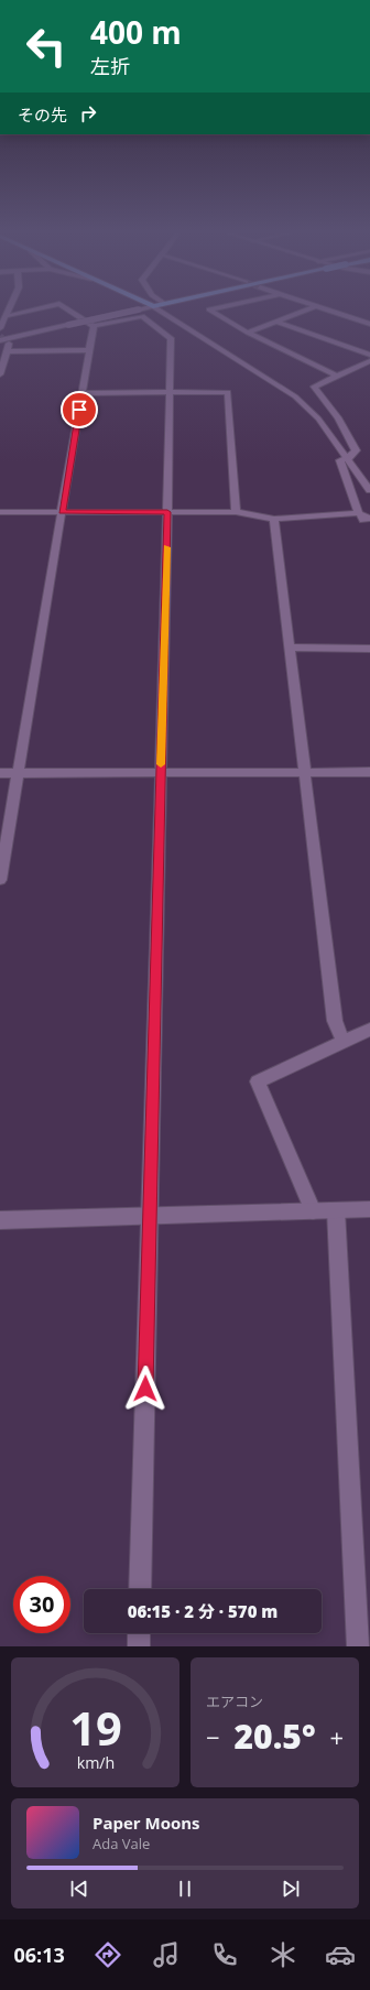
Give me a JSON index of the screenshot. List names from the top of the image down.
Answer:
{
  "page": {
    "turn": ["400 m", "左折"],
    "then": "その先",
    "limit": "30",
    "trip": "06:15 · 2 分 · 570 m",
    "tile": "エアコン",
    "heat": ["−", "20.5°", "+"],
    "song": ["Paper Moons", "Ada Vale"],
    "tabs": "06:13",
    "gauge": ["19", "km/h"]
  }
}
